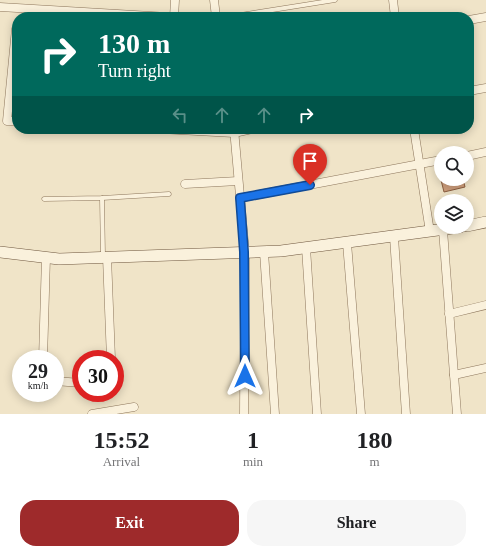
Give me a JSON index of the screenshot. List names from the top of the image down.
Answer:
{
  "page": {
    "turn": ["130 m", "Turn right"],
    "speed": "29 km/h",
    "limit": "30",
    "eta": [
      "15:52",
      "Arrival",
      "1",
      "min",
      "180",
      "m"
    ],
    "buttons": ["Exit", "Share"]
  }
}
